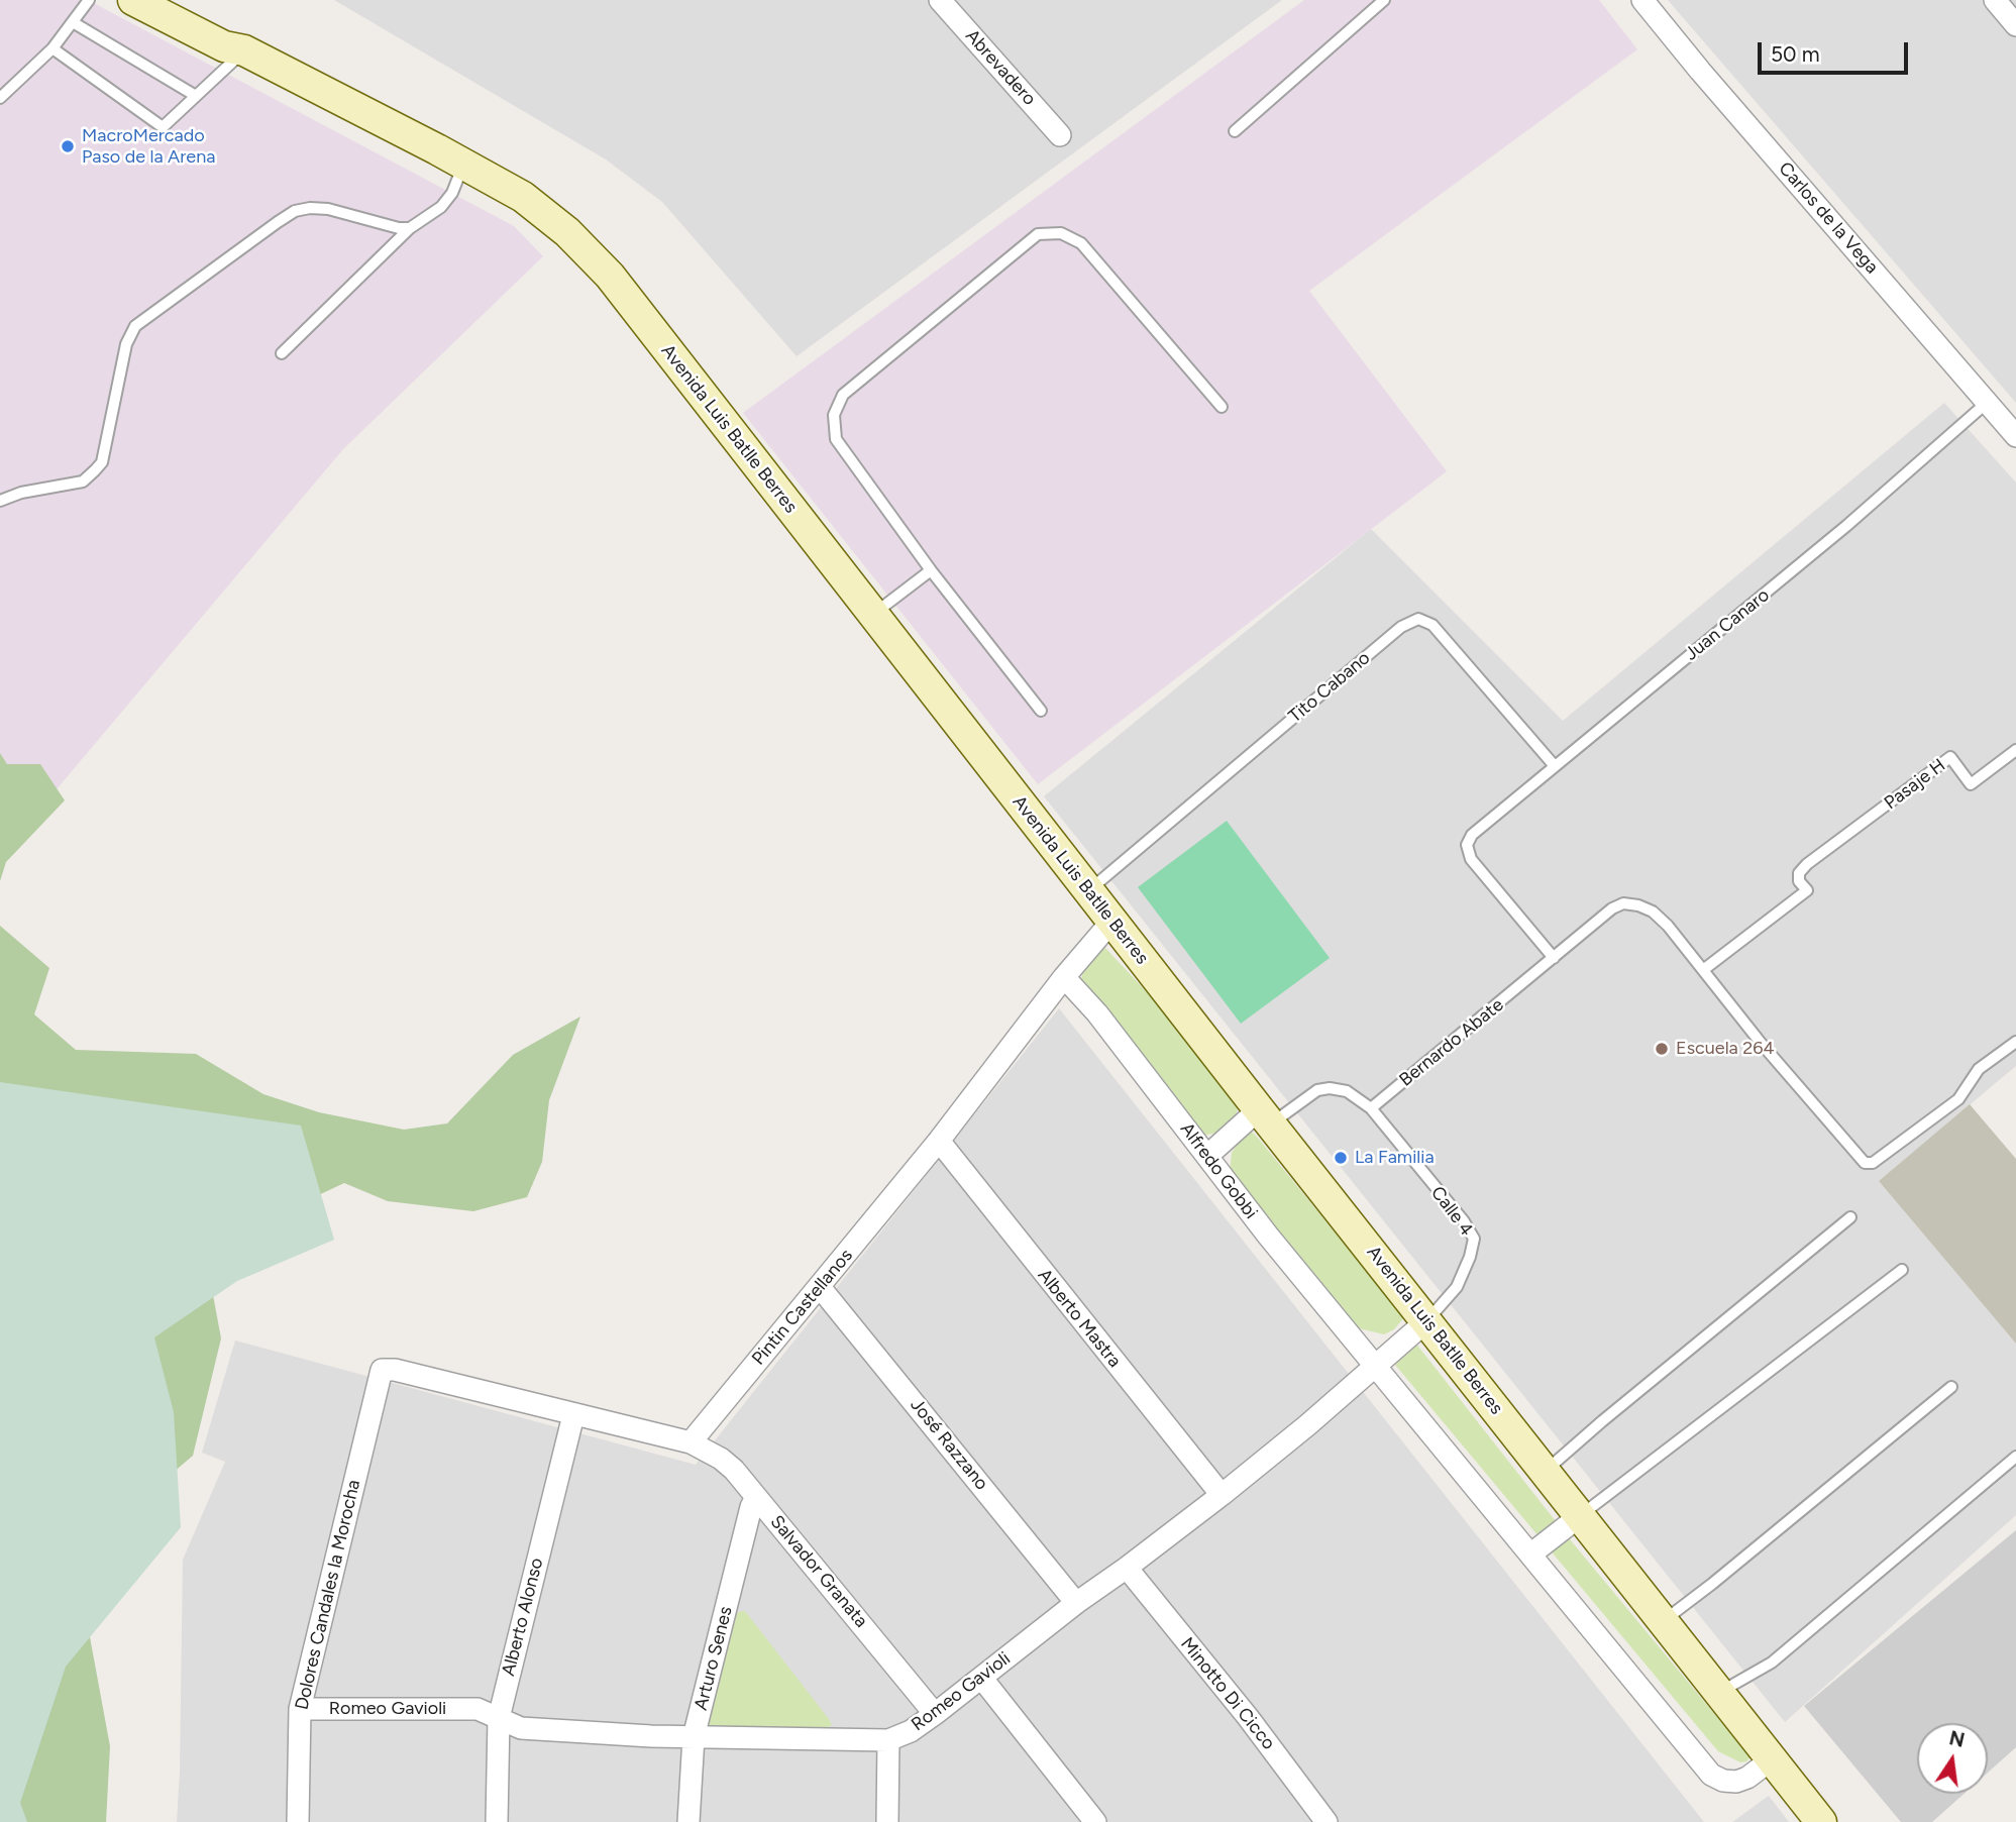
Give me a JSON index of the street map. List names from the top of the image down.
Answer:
{
  "streets": {
    "main road": ["Avenida Luis Batlle Berres"],
    "street": [
      "Abrevadero",
      "Carlos de la Vega",
      "Alfredo Gobbi",
      "Pintin Castellanos",
      "Alberto Mastra",
      "José Razzano",
      "Salvador Granata",
      "Dolores Candales la Morocha",
      "Alberto Alonso",
      "Arturo Senes",
      "Romeo Gavioli",
      "Minotto Di Cicco"
    ],
    "lane": [
      "Juan Canaro",
      "Tito Cabano",
      "Pasaje H",
      "Bernardo Abate",
      "Calle 4"
    ]
  },
  "crossings": [
    ["Carlos de la Vega", "Juan Canaro"],
    ["Avenida Luis Batlle Berres", "Tito Cabano"],
    ["Avenida Luis Batlle Berres", "Alfredo Gobbi"],
    ["Avenida Luis Batlle Berres", "Calle 4"],
    ["Avenida Luis Batlle Berres", "Pintin Castellanos"],
    ["Avenida Luis Batlle Berres", "Romeo Gavioli"],
    ["Juan Canaro", "Tito Cabano"],
    ["Juan Canaro", "Bernardo Abate"],
    ["Pasaje H", "Bernardo Abate"],
    ["Bernardo Abate", "Calle 4"],
    ["Alfredo Gobbi", "Pintin Castellanos"],
    ["Alfredo Gobbi", "Romeo Gavioli"],
    ["Calle 4", "Romeo Gavioli"],
    ["Pintin Castellanos", "Alberto Mastra"],
    ["Pintin Castellanos", "José Razzano"],
    ["Pintin Castellanos", "Salvador Granata"],
    ["Alberto Mastra", "Romeo Gavioli"],
    ["José Razzano", "Romeo Gavioli"],
    ["Salvador Granata", "Arturo Senes"],
    ["Salvador Granata", "Romeo Gavioli"],
    ["Dolores Candales la Morocha", "Alberto Alonso"],
    ["Dolores Candales la Morocha", "Romeo Gavioli"],
    ["Alberto Alonso", "Romeo Gavioli"],
    ["Arturo Senes", "Romeo Gavioli"],
    ["Romeo Gavioli", "Minotto Di Cicco"]
  ],
  "places": ["MacroMercado Paso de la Arena", "Escuela 264", "La Familia"],
  "scale_bar": "50 m",
  "north": "top"
}
